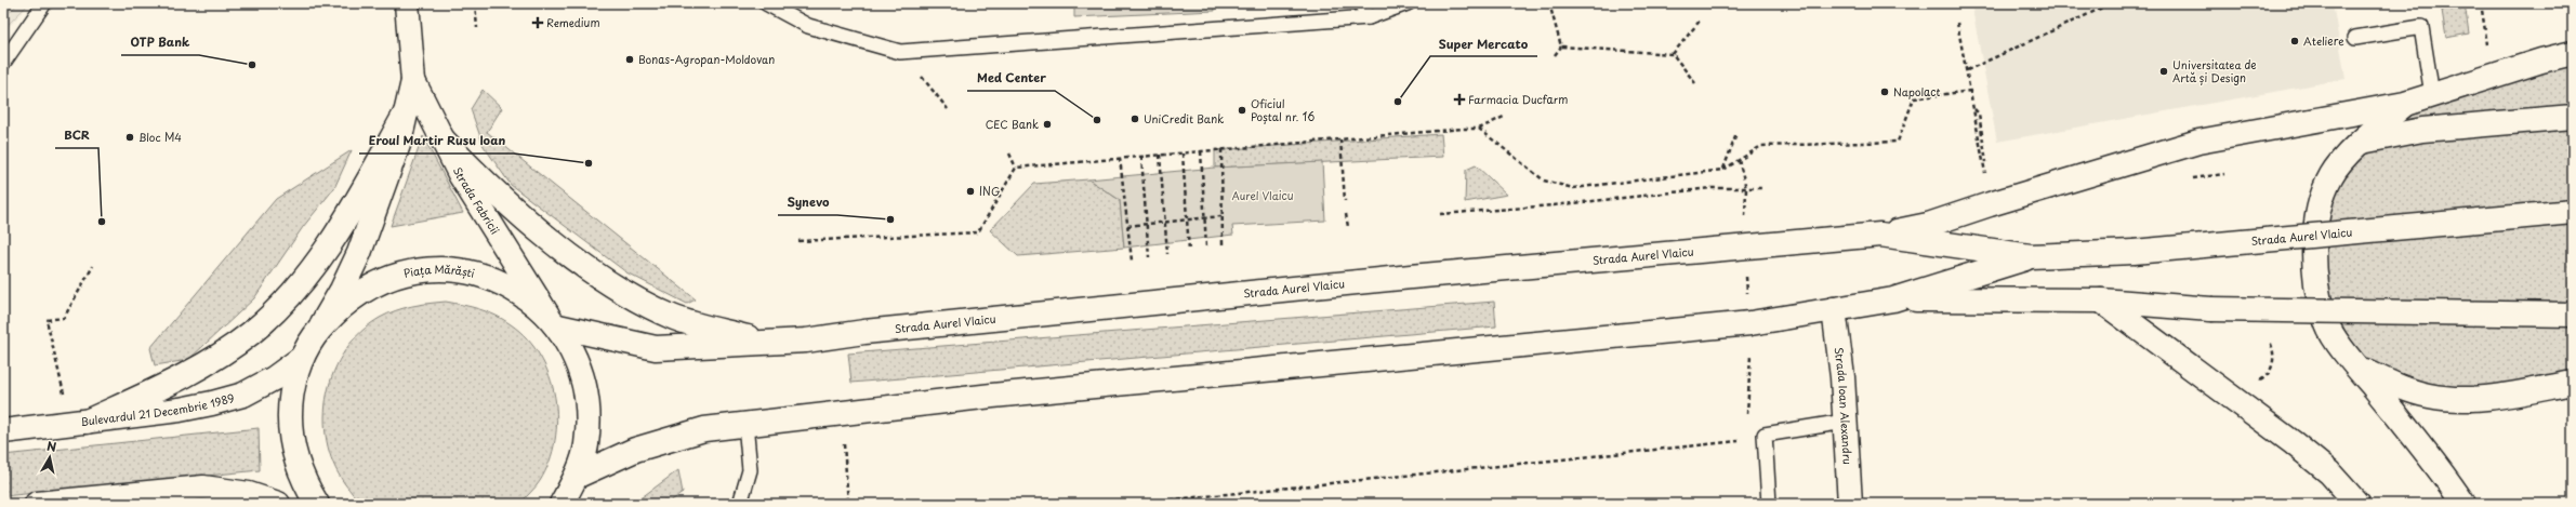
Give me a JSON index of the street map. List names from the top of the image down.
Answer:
{
  "streets": {
    "main road": [
      "Strada Fabricii",
      "Strada Aurel Vlaicu",
      "Piața Mărăști",
      "Strada Ioan Alexandru",
      "Bulevardul 21 Decembrie 1989"
    ]
  },
  "crossings": [
    ["Strada Fabricii", "Strada Aurel Vlaicu"],
    ["Strada Fabricii", "Piața Mărăști"],
    ["Strada Aurel Vlaicu", "Piața Mărăști"],
    ["Strada Aurel Vlaicu", "Strada Ioan Alexandru"],
    ["Piața Mărăști", "Bulevardul 21 Decembrie 1989"]
  ],
  "parks": ["Aurel Vlaicu"],
  "places": {
    "health": ["Remedium", "Farmacia Ducfarm"],
    "other": [
      "Ateliere",
      "Bonas-Agropan-Moldovan",
      "OTP Bank",
      "Universitatea de Artă și Design",
      "Napolact",
      "Super Mercato",
      "Oficiul Poștal nr. 16",
      "UniCredit Bank",
      "Med Center",
      "CEC Bank",
      "Bloc M4",
      "Eroul Martir Rusu Ioan",
      "ING",
      "Synevo",
      "BCR"
    ]
  },
  "north": "top"
}
